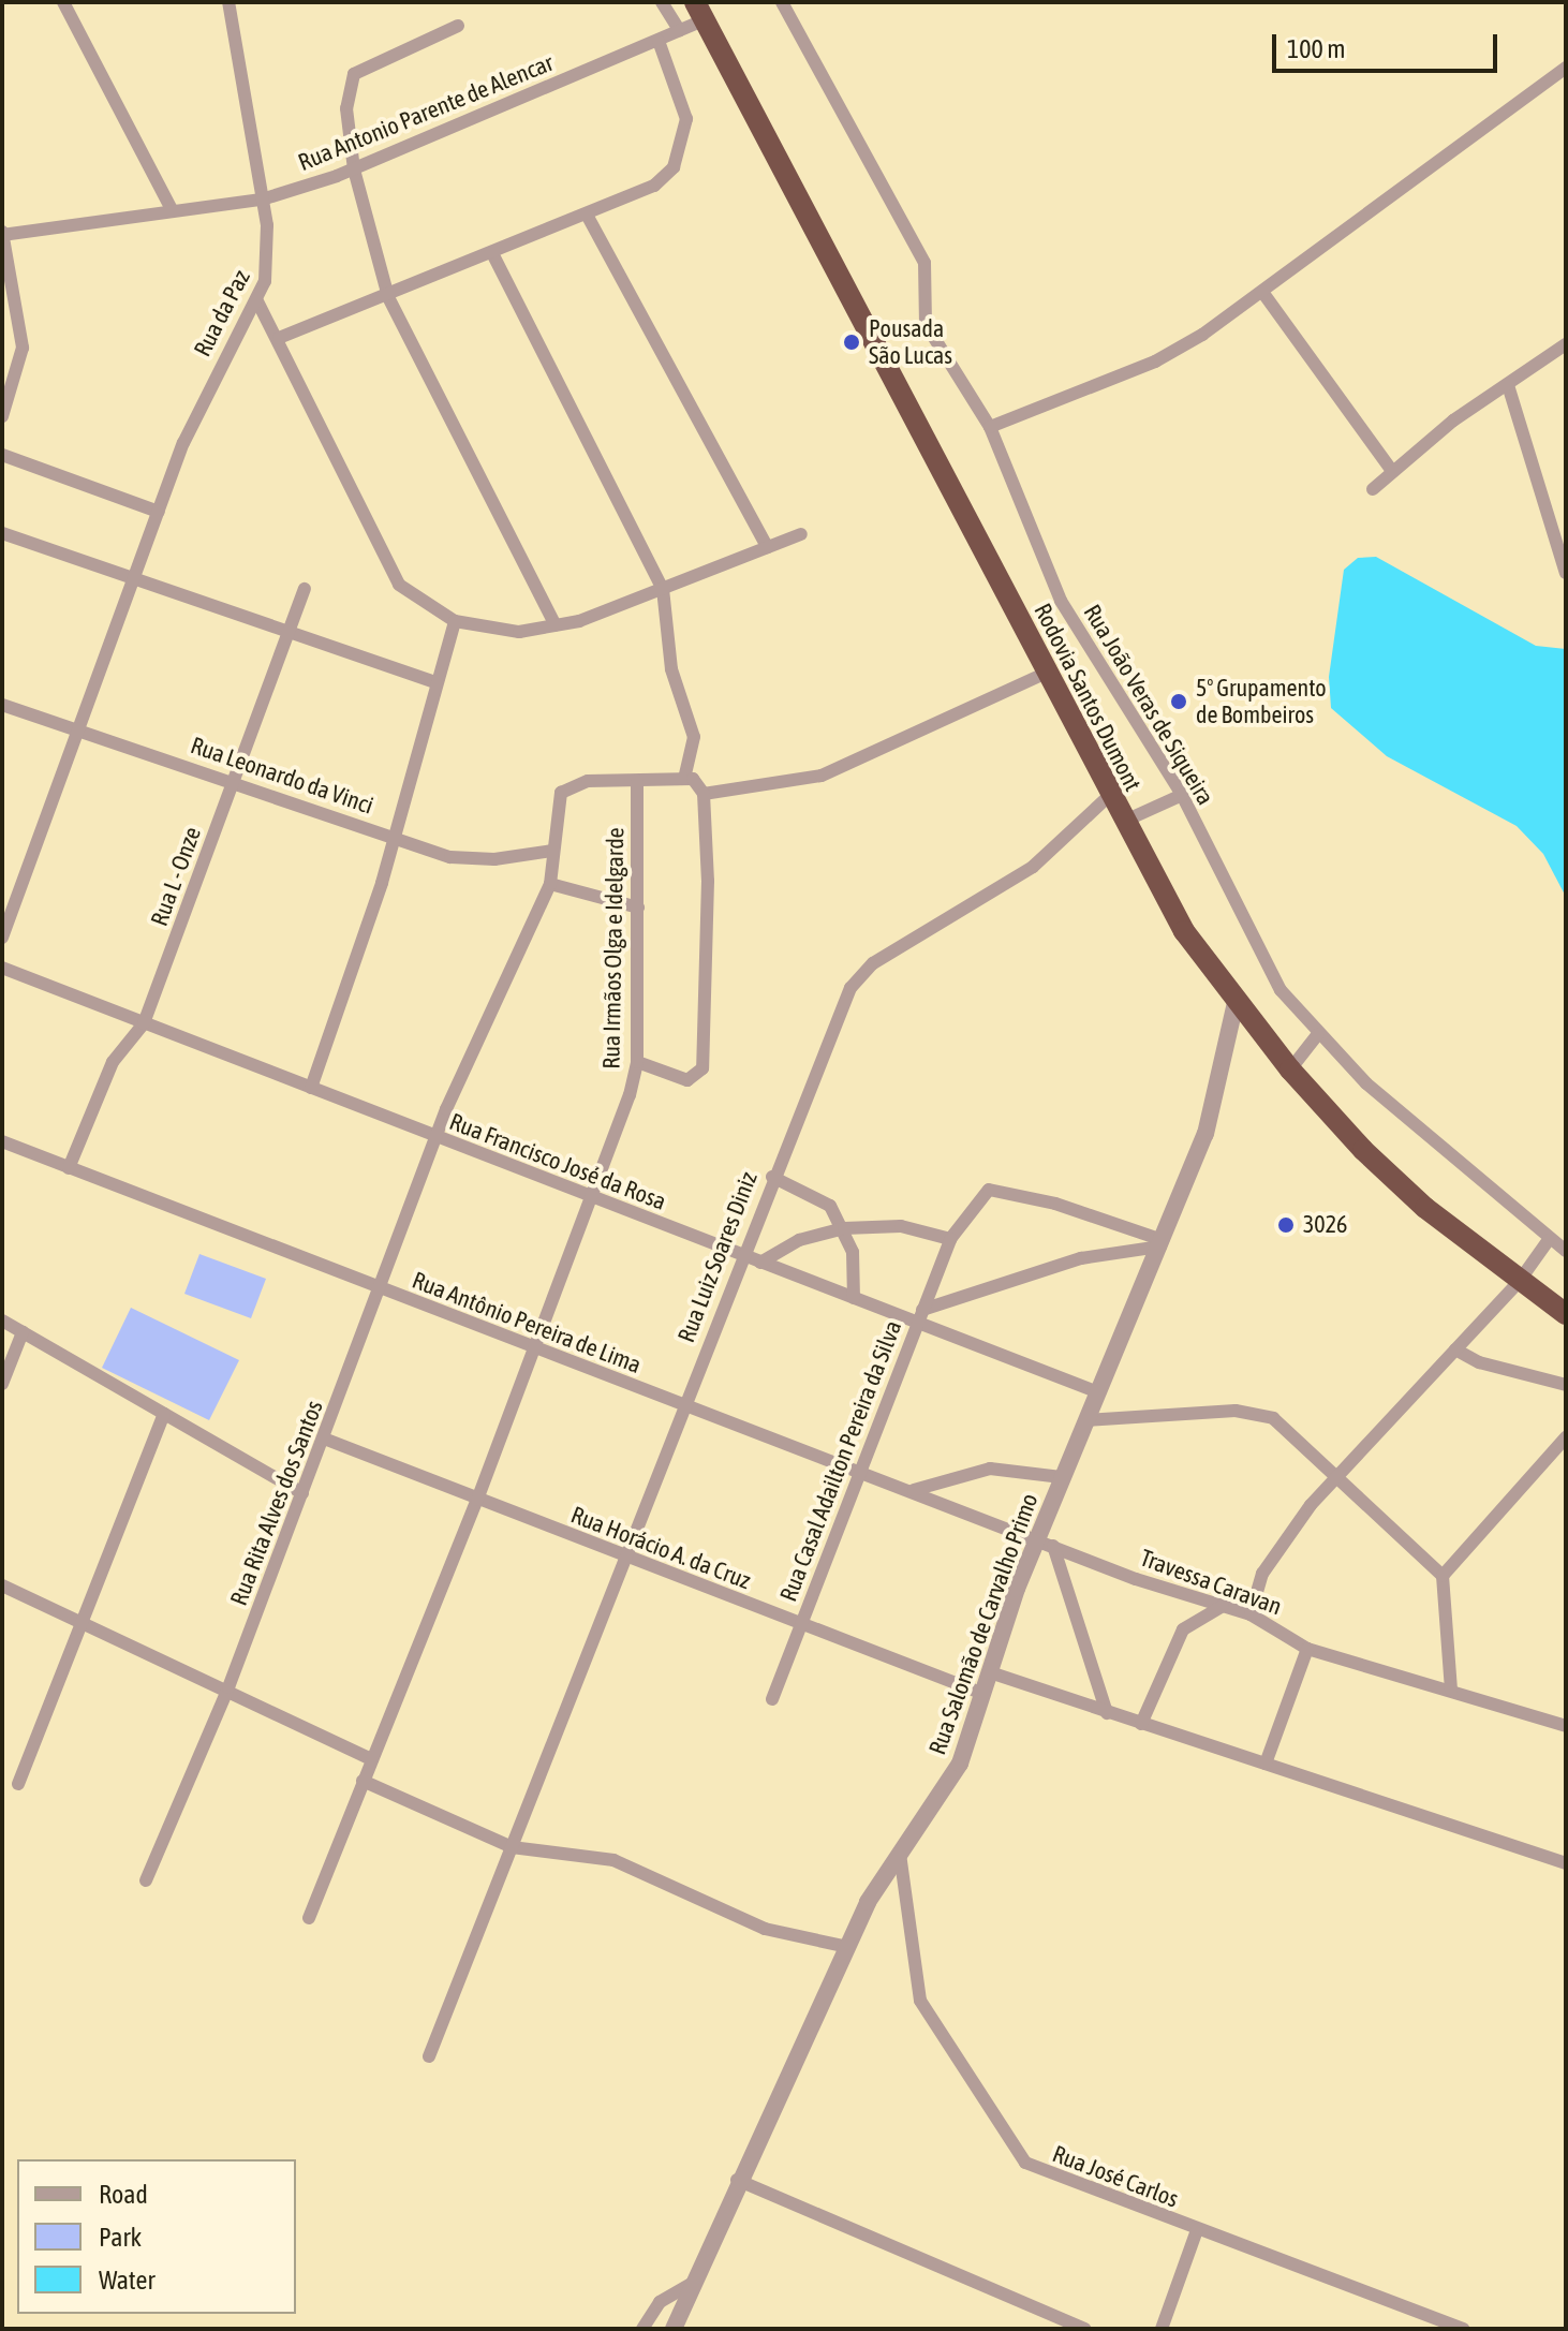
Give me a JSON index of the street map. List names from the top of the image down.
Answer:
{
  "streets": {
    "highway": ["Rodovia Santos Dumont"],
    "street": [
      "Rua Antonio Parente de Alencar",
      "Rua da Paz",
      "Rua João Veras de Siqueira",
      "Rua Leonardo da Vinci",
      "Rua L - Onze",
      "Rua Irmãos Olga e Idelgarde",
      "Rua Francisco José da Rosa",
      "Rua Luiz Soares Diniz",
      "Rua Antônio Pereira de Lima",
      "Rua Casal Adailton Pereira da Silva",
      "Rua Rita Alves dos Santos",
      "Rua Horácio A. da Cruz",
      "Travessa Caravan",
      "Rua Salomão de Carvalho Primo",
      "Rua José Carlos"
    ]
  },
  "crossings": [
    ["Rua Antonio Parente de Alencar", "Rua da Paz"],
    ["Rua Antonio Parente de Alencar", "Rodovia Santos Dumont"],
    ["Rua da Paz", "Rua Leonardo da Vinci"],
    ["Rodovia Santos Dumont", "Rua Luiz Soares Diniz"],
    ["Rodovia Santos Dumont", "Rua Salomão de Carvalho Primo"],
    ["Rua Leonardo da Vinci", "Rua L - Onze"],
    ["Rua L - Onze", "Rua Francisco José da Rosa"],
    ["Rua L - Onze", "Rua Antônio Pereira de Lima"],
    ["Rua Irmãos Olga e Idelgarde", "Rua Francisco José da Rosa"],
    ["Rua Irmãos Olga e Idelgarde", "Rua Antônio Pereira de Lima"],
    ["Rua Irmãos Olga e Idelgarde", "Rua Horácio A. da Cruz"],
    ["Rua Francisco José da Rosa", "Rua Luiz Soares Diniz"],
    ["Rua Francisco José da Rosa", "Rua Casal Adailton Pereira da Silva"],
    ["Rua Francisco José da Rosa", "Rua Rita Alves dos Santos"],
    ["Rua Francisco José da Rosa", "Rua Salomão de Carvalho Primo"],
    ["Rua Luiz Soares Diniz", "Rua Antônio Pereira de Lima"],
    ["Rua Luiz Soares Diniz", "Rua Horácio A. da Cruz"],
    ["Rua Antônio Pereira de Lima", "Rua Casal Adailton Pereira da Silva"],
    ["Rua Antônio Pereira de Lima", "Rua Rita Alves dos Santos"],
    ["Rua Antônio Pereira de Lima", "Travessa Caravan"],
    ["Rua Antônio Pereira de Lima", "Rua Salomão de Carvalho Primo"],
    ["Rua Casal Adailton Pereira da Silva", "Rua Horácio A. da Cruz"],
    ["Rua Casal Adailton Pereira da Silva", "Rua Salomão de Carvalho Primo"],
    ["Rua Rita Alves dos Santos", "Rua Horácio A. da Cruz"],
    ["Rua Horácio A. da Cruz", "Rua Salomão de Carvalho Primo"],
    ["Travessa Caravan", "Rua Salomão de Carvalho Primo"],
    ["Rua Salomão de Carvalho Primo", "Rua José Carlos"]
  ],
  "places": ["Pousada São Lucas", "5º Grupamento de Bombeiros", "3026"],
  "legend": ["Road", "Park", "Water"],
  "scale_bar": "100 m"
}
